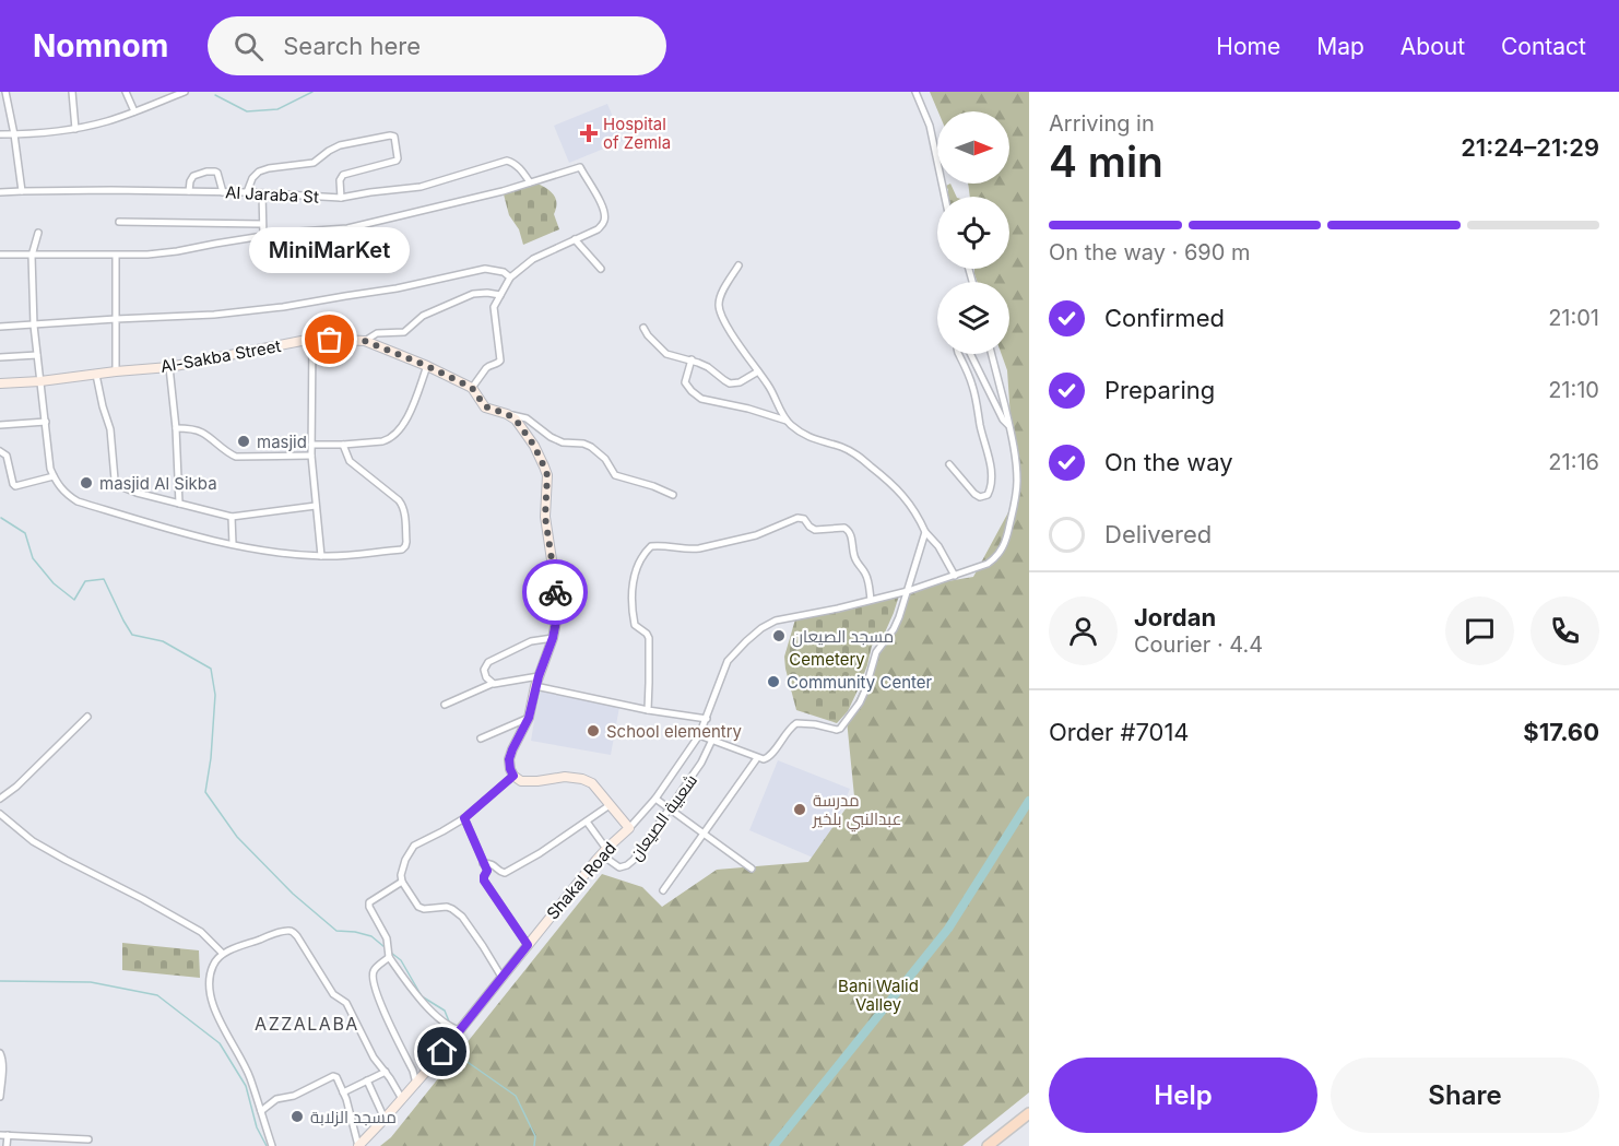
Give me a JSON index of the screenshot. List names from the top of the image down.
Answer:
{
  "streets": {
    "main road": ["Al-Sakba Street", "Shakal Road"],
    "street": ["Al Jaraba St", "شعبية الصيعان"]
  },
  "crossings": [
    ["شعبية الصيعان", "Shakal Road"]
  ],
  "districts": ["AZZALABA"],
  "parks": ["Cemetery", "Bani Walid Valley"],
  "places": {
    "health": ["Hospital of Zemla"],
    "other": [
      "MiniMarKet",
      "masjid",
      "masjid Al Sikba",
      "مسجد الصيعان",
      "Community Center",
      "School elementry",
      "مدرسة عبدالنبي بلخير",
      "مسجد الزلابة"
    ]
  },
  "north": "right",
  "page": {
    "header": "Nomnom",
    "search": "Search here",
    "nav": [
      "Home",
      "Map",
      "About",
      "Contact"
    ],
    "heading": ["4 min", "Arriving in", "21:24–21:29"],
    "panel": [
      "Jordan",
      "Courier · 4.4",
      "Order #7014",
      "$17.60"
    ],
    "bar": "On the way · 690 m",
    "bubble": "MiniMarKet",
    "list": [
      ["Confirmed", "21:01"],
      ["Preparing", "21:10"],
      ["On the way", "21:16"],
      "Delivered"
    ],
    "buttons": ["Help", "Share"]
  }
}
